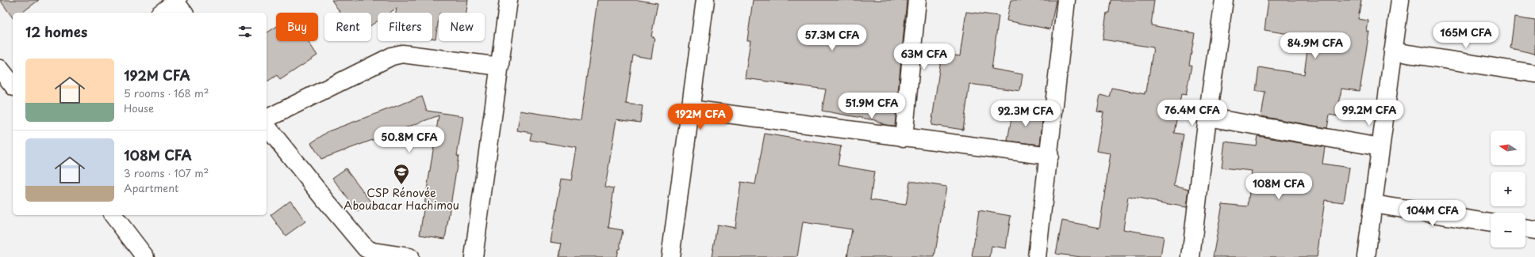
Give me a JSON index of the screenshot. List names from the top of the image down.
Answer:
{
  "places": {
    "school or university": ["CSP Rénovée Aboubacar Hachimou"]
  },
  "north": "left",
  "page": {
    "chip": [
      "Buy",
      "Rent",
      "Filters",
      "New"
    ],
    "heading": "12 homes",
    "price": [
      "165M CFA",
      "57.3M CFA",
      "84.9M CFA",
      "63M CFA",
      "51.9M CFA",
      "76.4M CFA",
      "99.2M CFA",
      "92.3M CFA",
      "192M CFA",
      "50.8M CFA",
      "108M CFA",
      "104M CFA"
    ],
    "list": [
      {
        "name": "192M CFA",
        "note": "5 rooms · 168 m² · House"
      },
      {
        "name": "108M CFA",
        "note": "3 rooms · 107 m² · Apartment"
      }
    ],
    "map_buttons": ["+", "−"]
  }
}
